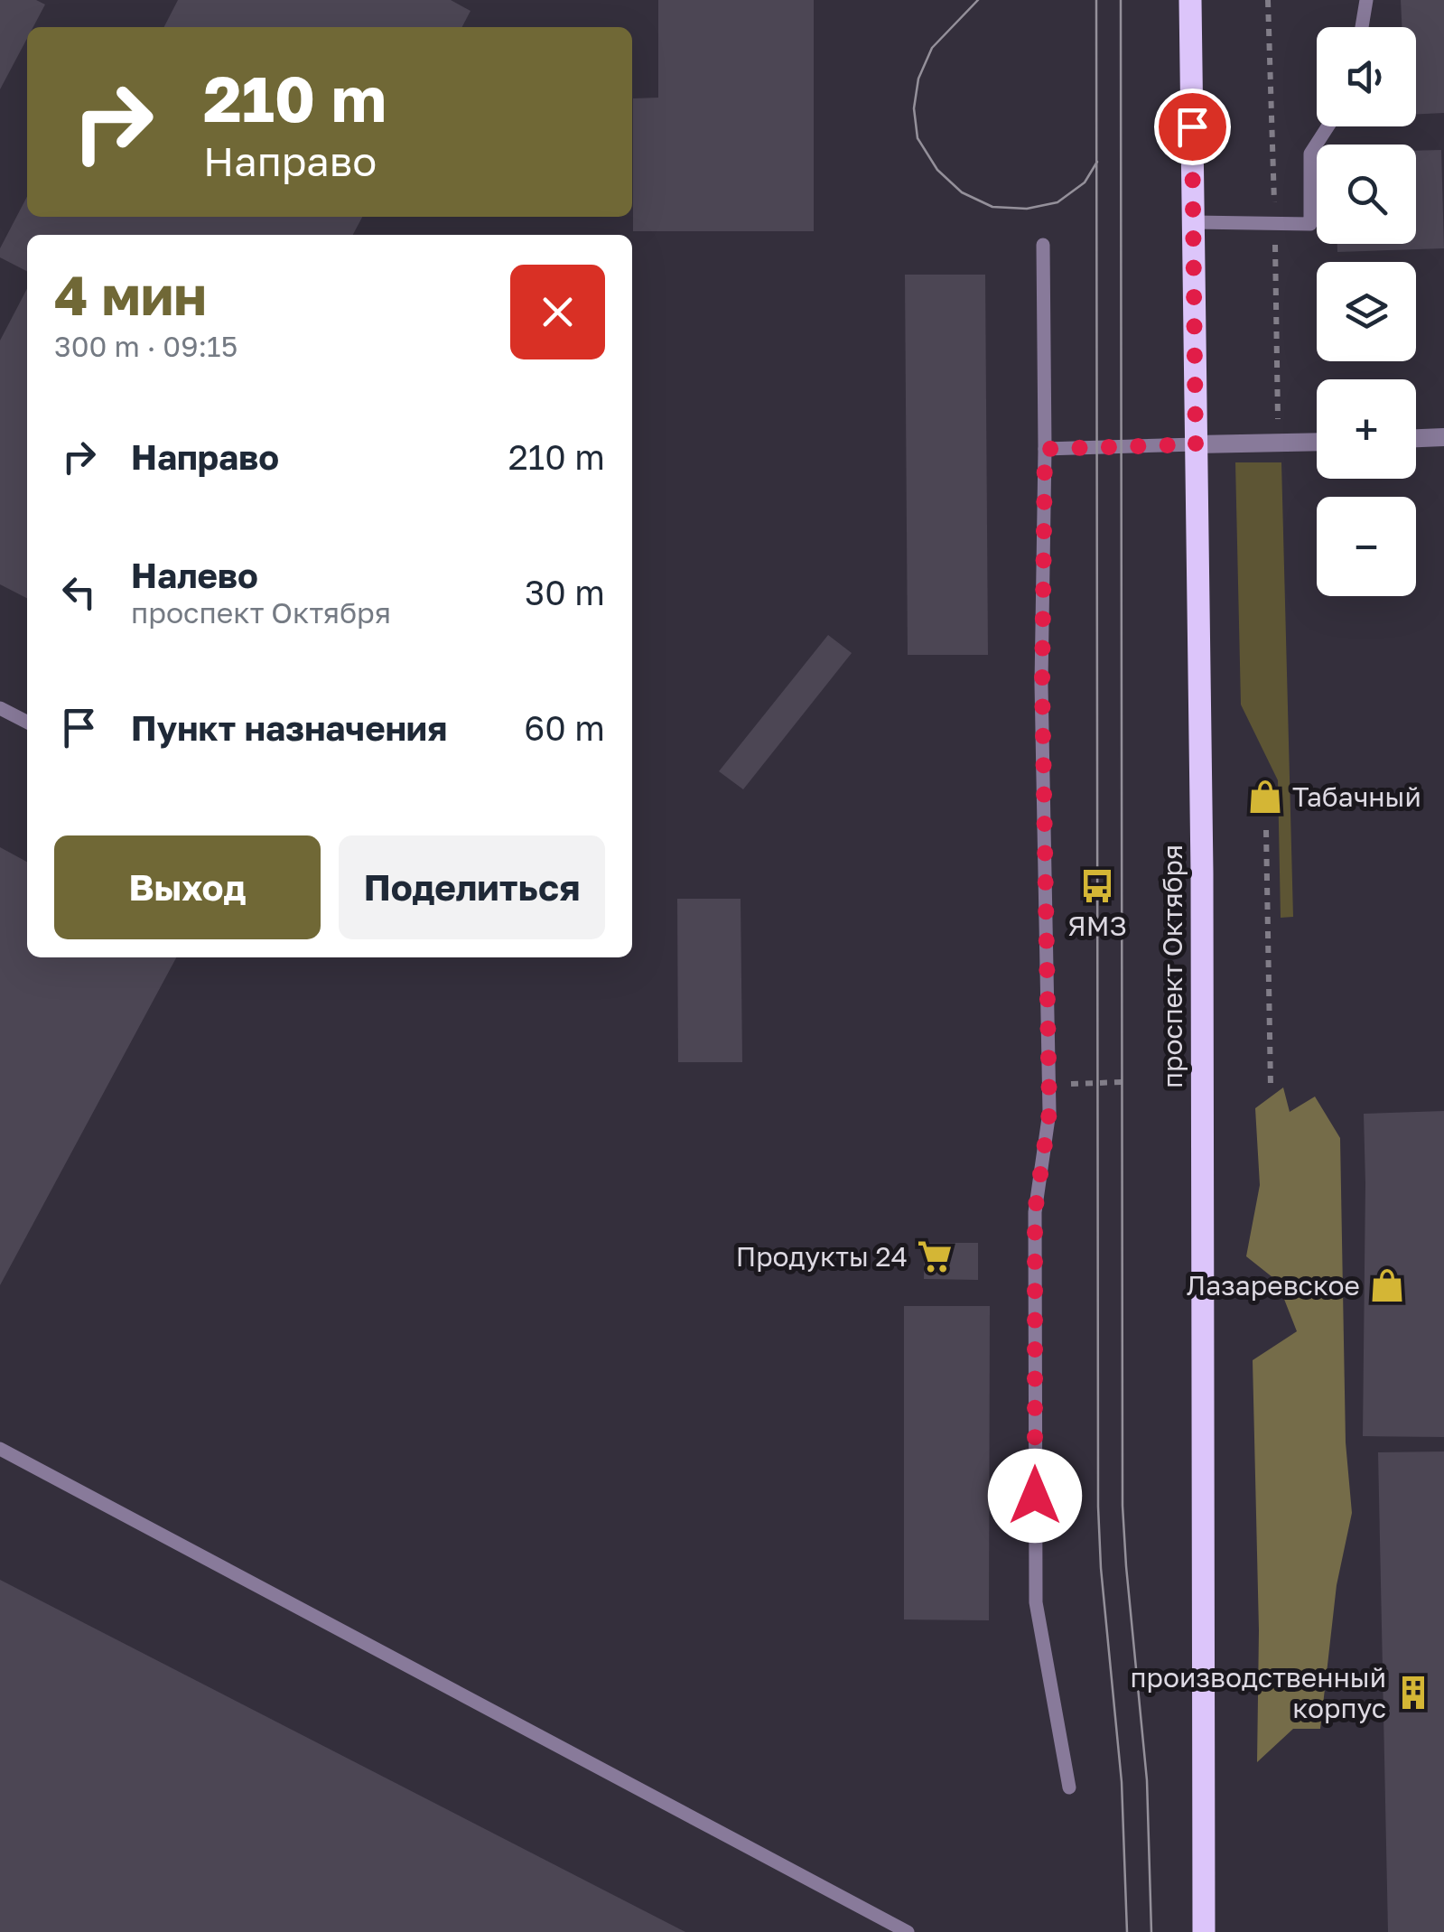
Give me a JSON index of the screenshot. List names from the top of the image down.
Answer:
{
  "streets": {
    "main road": ["проспект Октября"]
  },
  "places": {
    "shop": ["Табачный", "Лазаревское"],
    "bus stop": ["ЯМЗ"],
    "supermarket": ["Продукты 24"],
    "building": ["производственный корпус"]
  },
  "page": {
    "map_buttons": ["+", "−"],
    "turn": ["210 m", "Направо"],
    "heading": ["4 мин", "300 m · 09:15"],
    "list": [
      {
        "name": "Направо",
        "value": "210 m"
      },
      {
        "name": "Налево",
        "note": "проспект Октября",
        "value": "30 m"
      },
      {
        "name": "Пункт назначения",
        "value": "60 m"
      }
    ],
    "buttons": ["Выход", "Поделиться"]
  }
}
